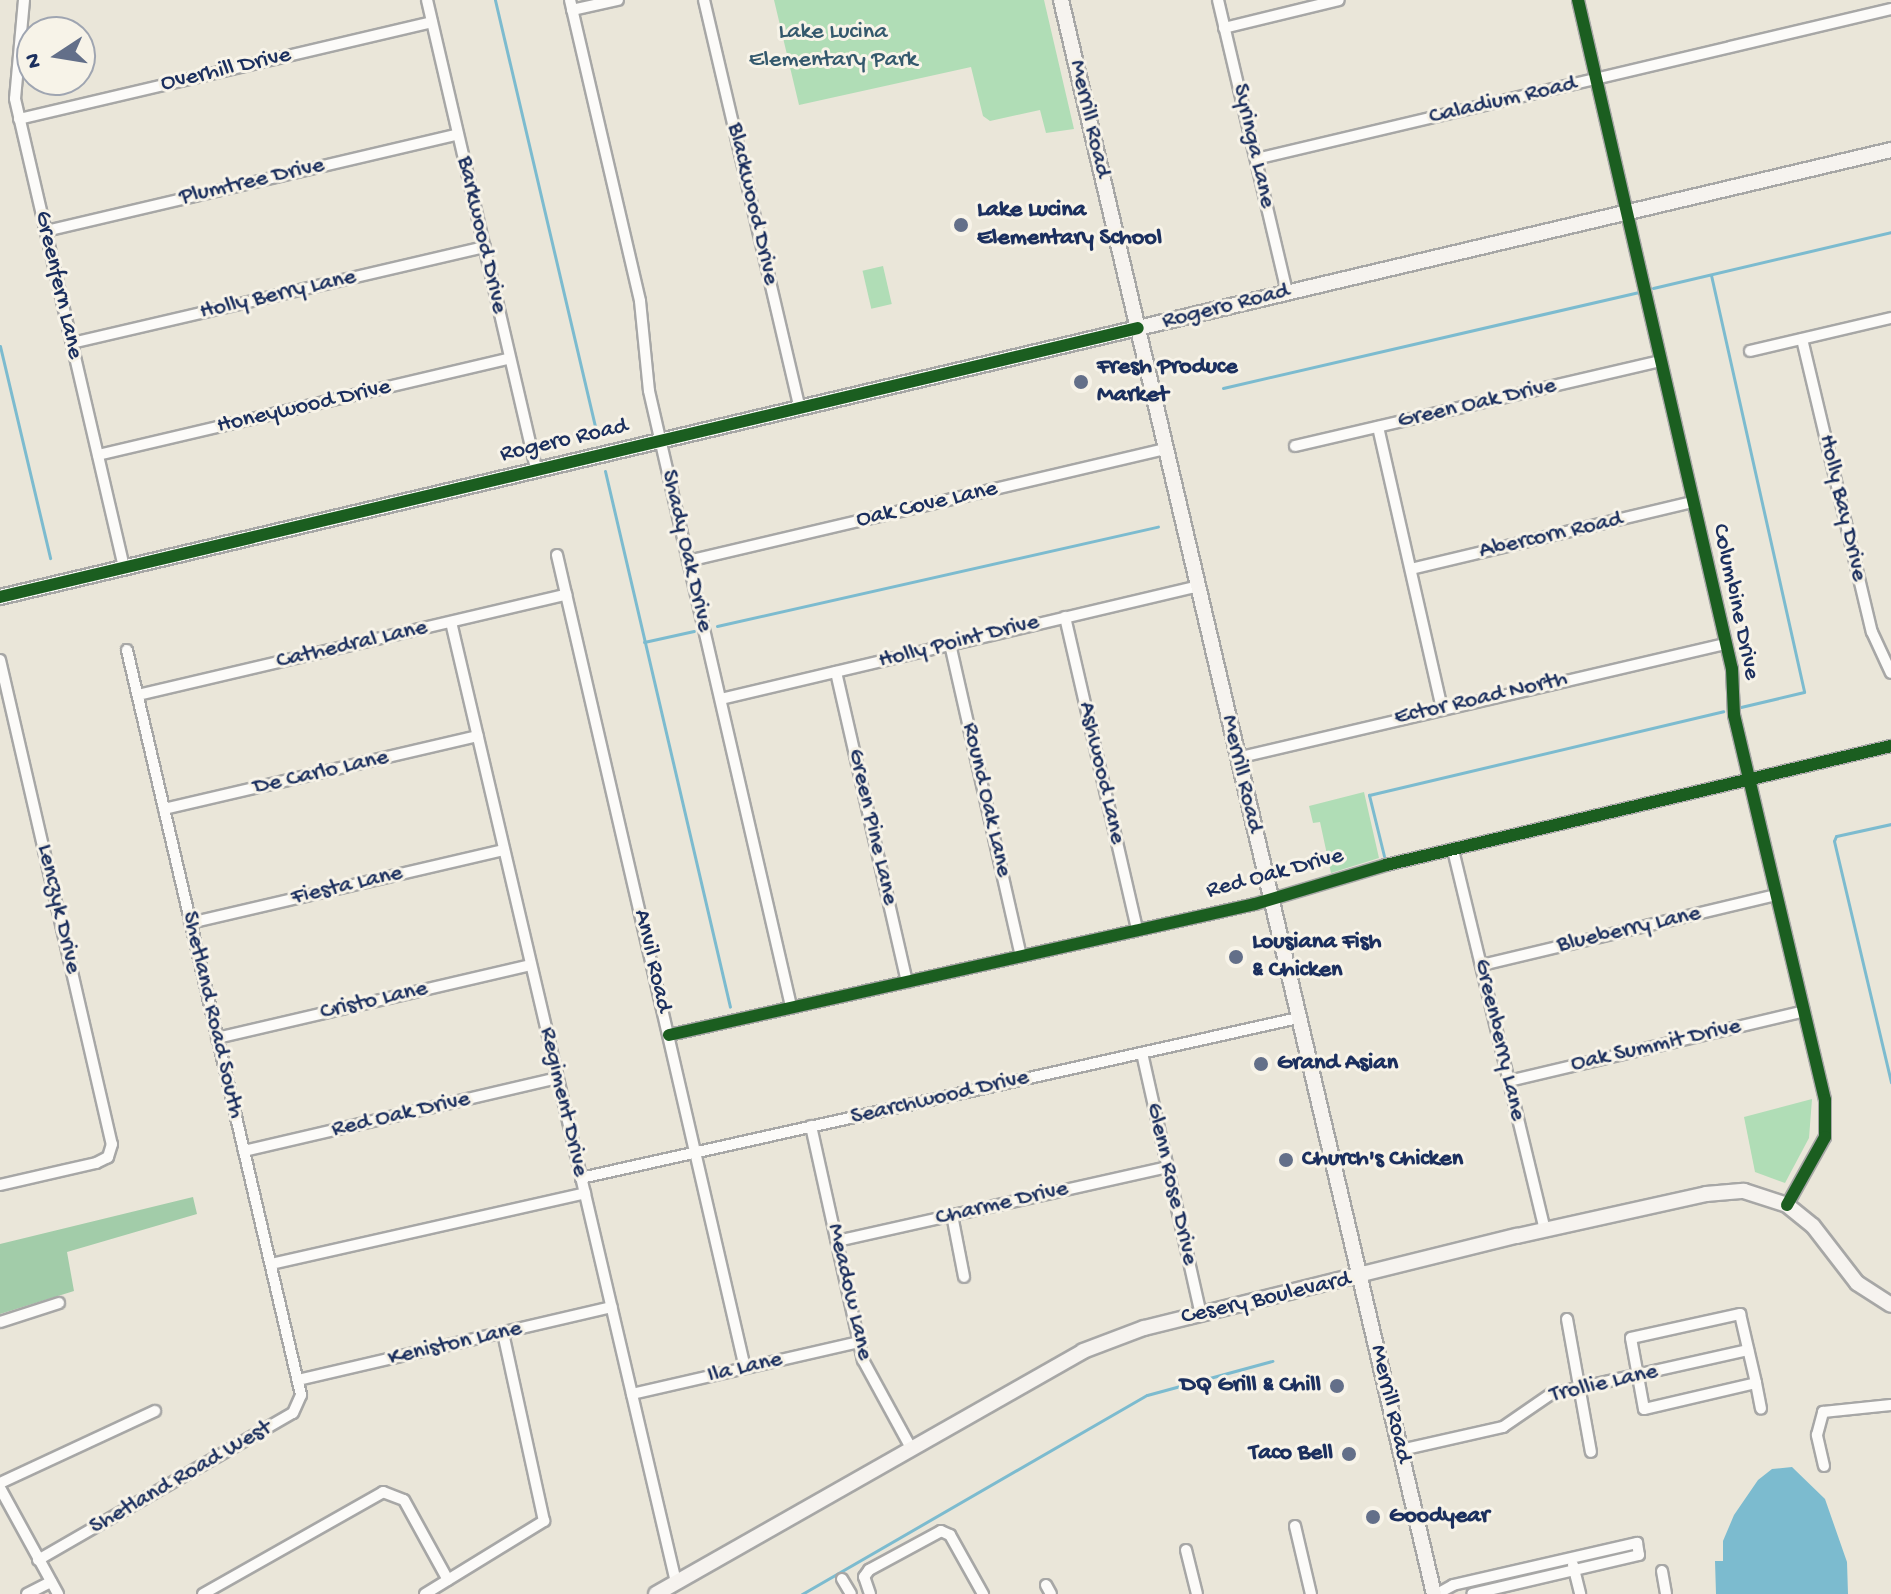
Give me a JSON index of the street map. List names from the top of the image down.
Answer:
{
  "streets": {
    "main road": ["Merrill Road", "Rogero Road", "Cesery Boulevard"],
    "street": [
      "Overhill Drive",
      "Caladium Road",
      "Syringa Lane",
      "Plumtree Drive",
      "Blackwood Drive",
      "Barkwood Drive",
      "Greenfern Lane",
      "Holly Berry Lane",
      "Green Oak Drive",
      "Honeywood Drive",
      "Oak Cove Lane",
      "Holly Bay Drive",
      "Abercorn Road",
      "Shady Oak Drive",
      "Columbine Drive",
      "Holly Point Drive",
      "Cathedral Lane",
      "Ector Road North",
      "De Carlo Lane",
      "Ashwood Lane",
      "Round Oak Lane",
      "Green Pine Lane",
      "Red Oak Drive",
      "Fiesta Lane",
      "Lenczyk Drive",
      "Blueberry Lane",
      "Anvil Road",
      "Cristo Lane",
      "Shetland Road South",
      "Greenberry Lane",
      "Oak Summit Drive",
      "Searchwood Drive",
      "Regiment Drive",
      "Glenn Rose Drive",
      "Charme Drive",
      "Meadow Lane",
      "Keniston Lane",
      "Ila Lane",
      "Trollie Lane",
      "Shetland Road West"
    ]
  },
  "crossings": [
    ["Overhill Drive", "Barkwood Drive"],
    ["Overhill Drive", "Greenfern Lane"],
    ["Caladium Road", "Syringa Lane"],
    ["Caladium Road", "Columbine Drive"],
    ["Merrill Road", "Rogero Road"],
    ["Merrill Road", "Oak Cove Lane"],
    ["Merrill Road", "Holly Point Drive"],
    ["Merrill Road", "Ector Road North"],
    ["Merrill Road", "Red Oak Drive"],
    ["Merrill Road", "Searchwood Drive"],
    ["Merrill Road", "Cesery Boulevard"],
    ["Merrill Road", "Trollie Lane"],
    ["Syringa Lane", "Rogero Road"],
    ["Plumtree Drive", "Barkwood Drive"],
    ["Plumtree Drive", "Greenfern Lane"],
    ["Blackwood Drive", "Rogero Road"],
    ["Barkwood Drive", "Holly Berry Lane"],
    ["Barkwood Drive", "Rogero Road"],
    ["Barkwood Drive", "Honeywood Drive"],
    ["Greenfern Lane", "Holly Berry Lane"],
    ["Greenfern Lane", "Rogero Road"],
    ["Greenfern Lane", "Honeywood Drive"],
    ["Rogero Road", "Shady Oak Drive"],
    ["Rogero Road", "Columbine Drive"],
    ["Green Oak Drive", "Columbine Drive"],
    ["Oak Cove Lane", "Shady Oak Drive"],
    ["Abercorn Road", "Columbine Drive"],
    ["Shady Oak Drive", "Holly Point Drive"],
    ["Shady Oak Drive", "Red Oak Drive"],
    ["Columbine Drive", "Ector Road North"],
    ["Columbine Drive", "Red Oak Drive"],
    ["Columbine Drive", "Blueberry Lane"],
    ["Columbine Drive", "Oak Summit Drive"],
    ["Columbine Drive", "Cesery Boulevard"],
    ["Holly Point Drive", "Ashwood Lane"],
    ["Holly Point Drive", "Round Oak Lane"],
    ["Holly Point Drive", "Green Pine Lane"],
    ["Cathedral Lane", "Anvil Road"],
    ["Cathedral Lane", "Shetland Road South"],
    ["Cathedral Lane", "Regiment Drive"],
    ["De Carlo Lane", "Shetland Road South"],
    ["De Carlo Lane", "Regiment Drive"],
    ["Ashwood Lane", "Red Oak Drive"],
    ["Round Oak Lane", "Red Oak Drive"],
    ["Green Pine Lane", "Red Oak Drive"],
    ["Red Oak Drive", "Anvil Road"],
    ["Red Oak Drive", "Shetland Road South"],
    ["Red Oak Drive", "Greenberry Lane"],
    ["Red Oak Drive", "Regiment Drive"],
    ["Fiesta Lane", "Shetland Road South"],
    ["Fiesta Lane", "Regiment Drive"],
    ["Blueberry Lane", "Greenberry Lane"],
    ["Anvil Road", "Searchwood Drive"],
    ["Anvil Road", "Ila Lane"],
    ["Cristo Lane", "Shetland Road South"],
    ["Cristo Lane", "Regiment Drive"],
    ["Shetland Road South", "Keniston Lane"],
    ["Shetland Road South", "Shetland Road West"],
    ["Greenberry Lane", "Oak Summit Drive"],
    ["Greenberry Lane", "Cesery Boulevard"],
    ["Searchwood Drive", "Regiment Drive"],
    ["Searchwood Drive", "Glenn Rose Drive"],
    ["Searchwood Drive", "Meadow Lane"],
    ["Regiment Drive", "Cesery Boulevard"],
    ["Regiment Drive", "Keniston Lane"],
    ["Regiment Drive", "Ila Lane"],
    ["Glenn Rose Drive", "Charme Drive"],
    ["Glenn Rose Drive", "Cesery Boulevard"],
    ["Charme Drive", "Meadow Lane"],
    ["Meadow Lane", "Cesery Boulevard"],
    ["Meadow Lane", "Ila Lane"],
    ["Keniston Lane", "Shetland Road West"]
  ],
  "parks": ["Lake Lucina Elementary Park"],
  "places": [
    "Lake Lucina Elementary School",
    "Fresh Produce Market",
    "Lousiana Fish & Chicken",
    "Grand Asian",
    "Church's Chicken",
    "DQ Grill & Chill",
    "Taco Bell",
    "Goodyear"
  ],
  "north": "left"
}
